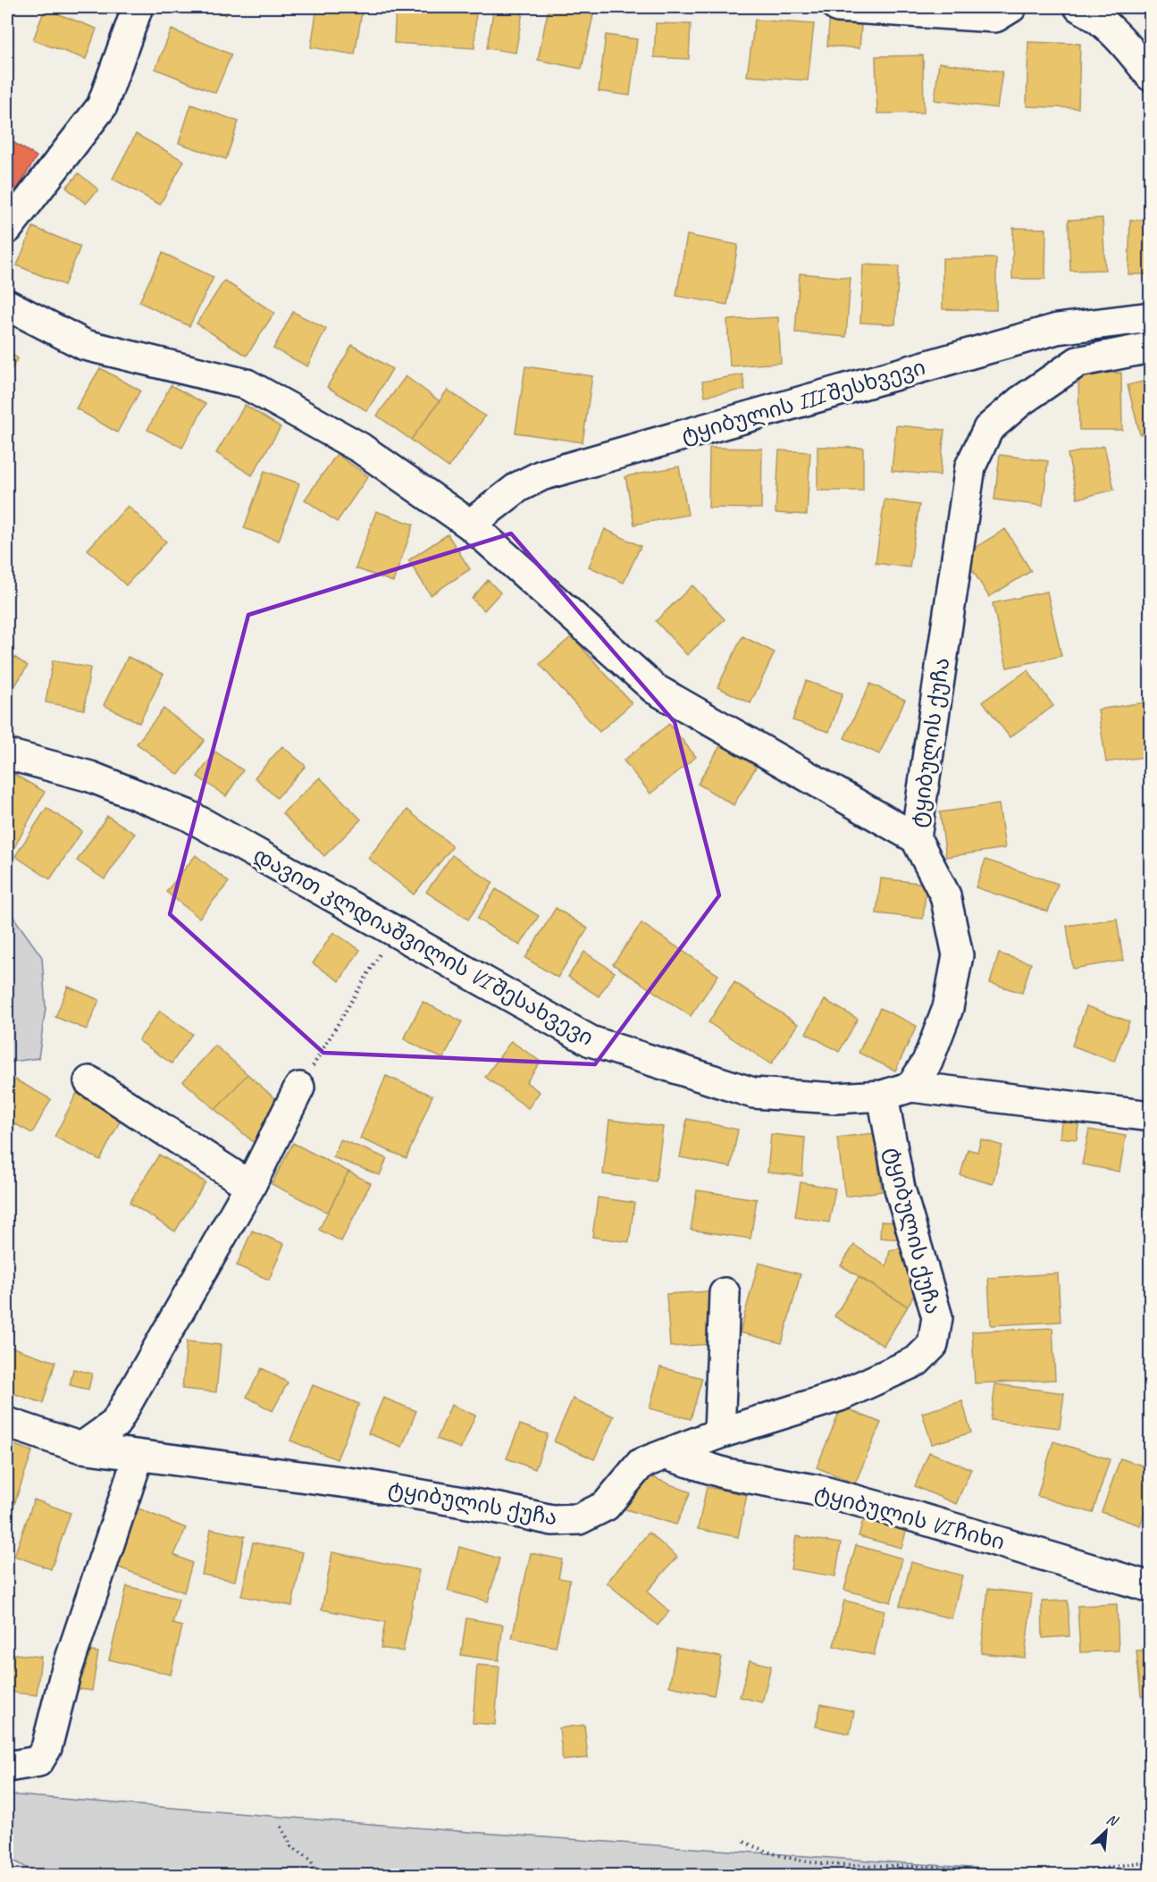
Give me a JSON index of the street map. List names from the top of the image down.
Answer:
{
  "streets": {
    "street": [
      "ტყიბულის III შესხვევი",
      "ტყიბულის ქუჩა",
      "დავით კლდიაშვილის VI შესახვევი",
      "ტყიბულის VI ჩიხი"
    ]
  },
  "crossings": [
    ["ტყიბულის ქუჩა", "დავით კლდიაშვილის VI შესახვევი"],
    ["ტყიბულის ქუჩა", "ტყიბულის VI ჩიხი"]
  ],
  "north": "top right"
}
